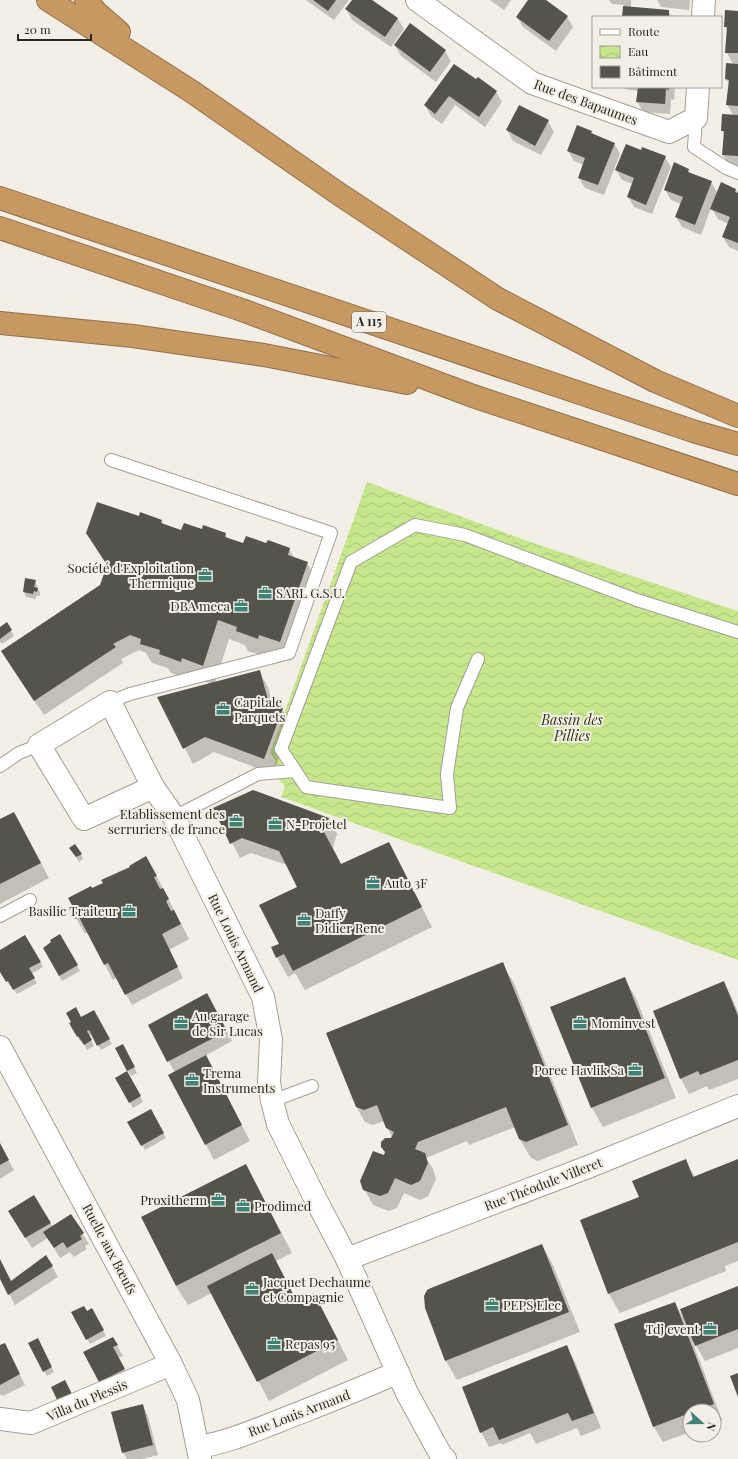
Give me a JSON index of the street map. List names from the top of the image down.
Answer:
{
  "streets": {
    "highway": ["A 115"],
    "street": [
      "Rue des Bapaumes",
      "Rue Louis Armand",
      "Rue Théodule Villeret",
      "Ruelle aux Bœufs",
      "Villa du Plessis"
    ]
  },
  "crossings": [
    ["Rue Louis Armand", "Rue Théodule Villeret"],
    ["Rue Louis Armand", "Ruelle aux Bœufs"],
    ["Ruelle aux Bœufs", "Villa du Plessis"]
  ],
  "water": ["Bassin des Pillies"],
  "places": {
    "office": [
      "Société d'Exploitation Thermique",
      "SARL G.S.U.",
      "DBA meca",
      "Capitale Parquets",
      "Etablissement des serruriers de france",
      "N-Projetel",
      "Auto 3F",
      "Basilic Traiteur",
      "Daffy Didier Rene",
      "Au garage de Sir Lucas",
      "Mominvest",
      "Poree Havlik Sa",
      "Trema Instruments",
      "Proxitherm",
      "Prodimed",
      "Jacquet Dechaume et Compagnie",
      "PEPS Elec",
      "Tdj event",
      "Repas 95"
    ]
  },
  "legend": ["Route", "Eau", "Bâtiment"],
  "scale_bar": "20 m",
  "north": "right"
}
